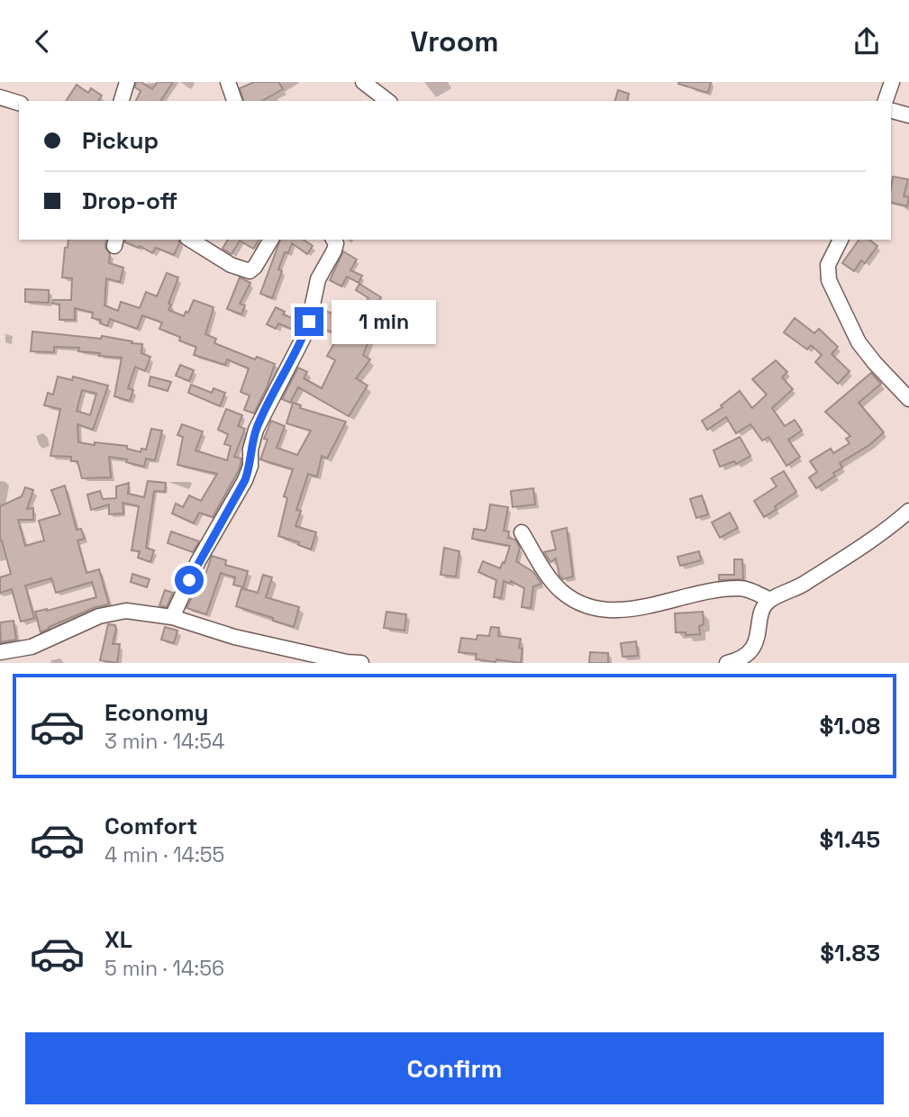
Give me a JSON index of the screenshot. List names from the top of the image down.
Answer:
{
  "page": {
    "header": "Vroom",
    "banner": ["Pickup", "Drop-off"],
    "bubble": "1 min",
    "list": [
      {
        "name": "Economy",
        "note": "3 min · 14:54",
        "value": "$1.08"
      },
      {
        "name": "Comfort",
        "note": "4 min · 14:55",
        "value": "$1.45"
      },
      {
        "name": "XL",
        "note": "5 min · 14:56",
        "value": "$1.83"
      }
    ],
    "buttons": "Confirm"
  }
}
